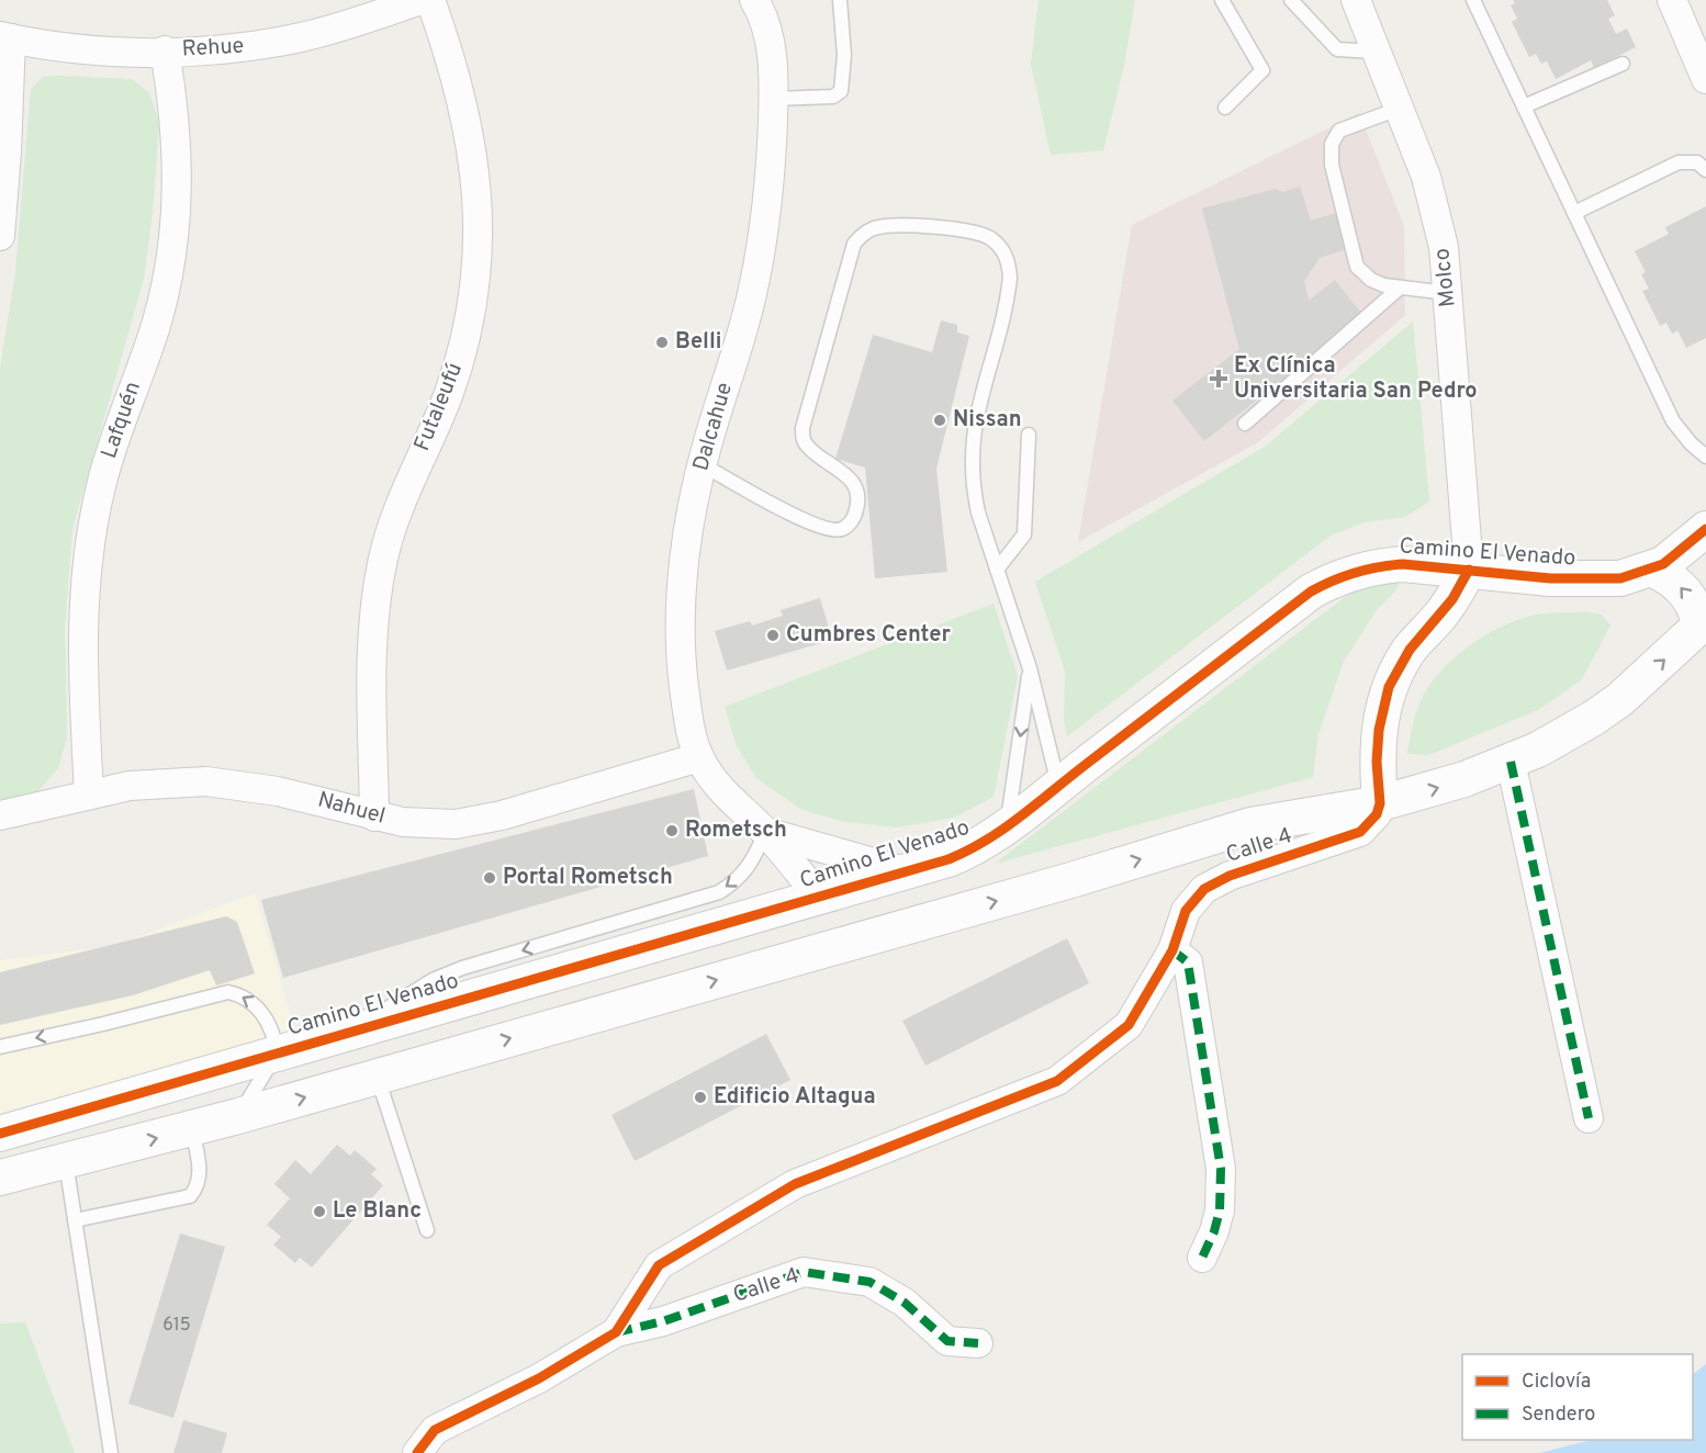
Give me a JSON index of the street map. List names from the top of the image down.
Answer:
{
  "streets": {
    "street": [
      "Rehue",
      "Molco",
      "Futaleufú",
      "Lafquén",
      "Dalcahue",
      "Camino El Venado",
      "Nahuel",
      "Calle 4"
    ]
  },
  "crossings": [
    ["Rehue", "Lafquén"],
    ["Molco", "Camino El Venado"],
    ["Futaleufú", "Nahuel"],
    ["Lafquén", "Nahuel"],
    ["Dalcahue", "Camino El Venado"],
    ["Dalcahue", "Nahuel"]
  ],
  "places": {
    "other": [
      "Belli",
      "Nissan",
      "Cumbres Center",
      "Rometsch",
      "Portal Rometsch",
      "Edificio Altagua",
      "Le Blanc"
    ],
    "health": ["Ex Clínica Universitaria San Pedro"]
  },
  "house_numbers": ["615"],
  "legend": ["Ciclovía", "Sendero"]
}
